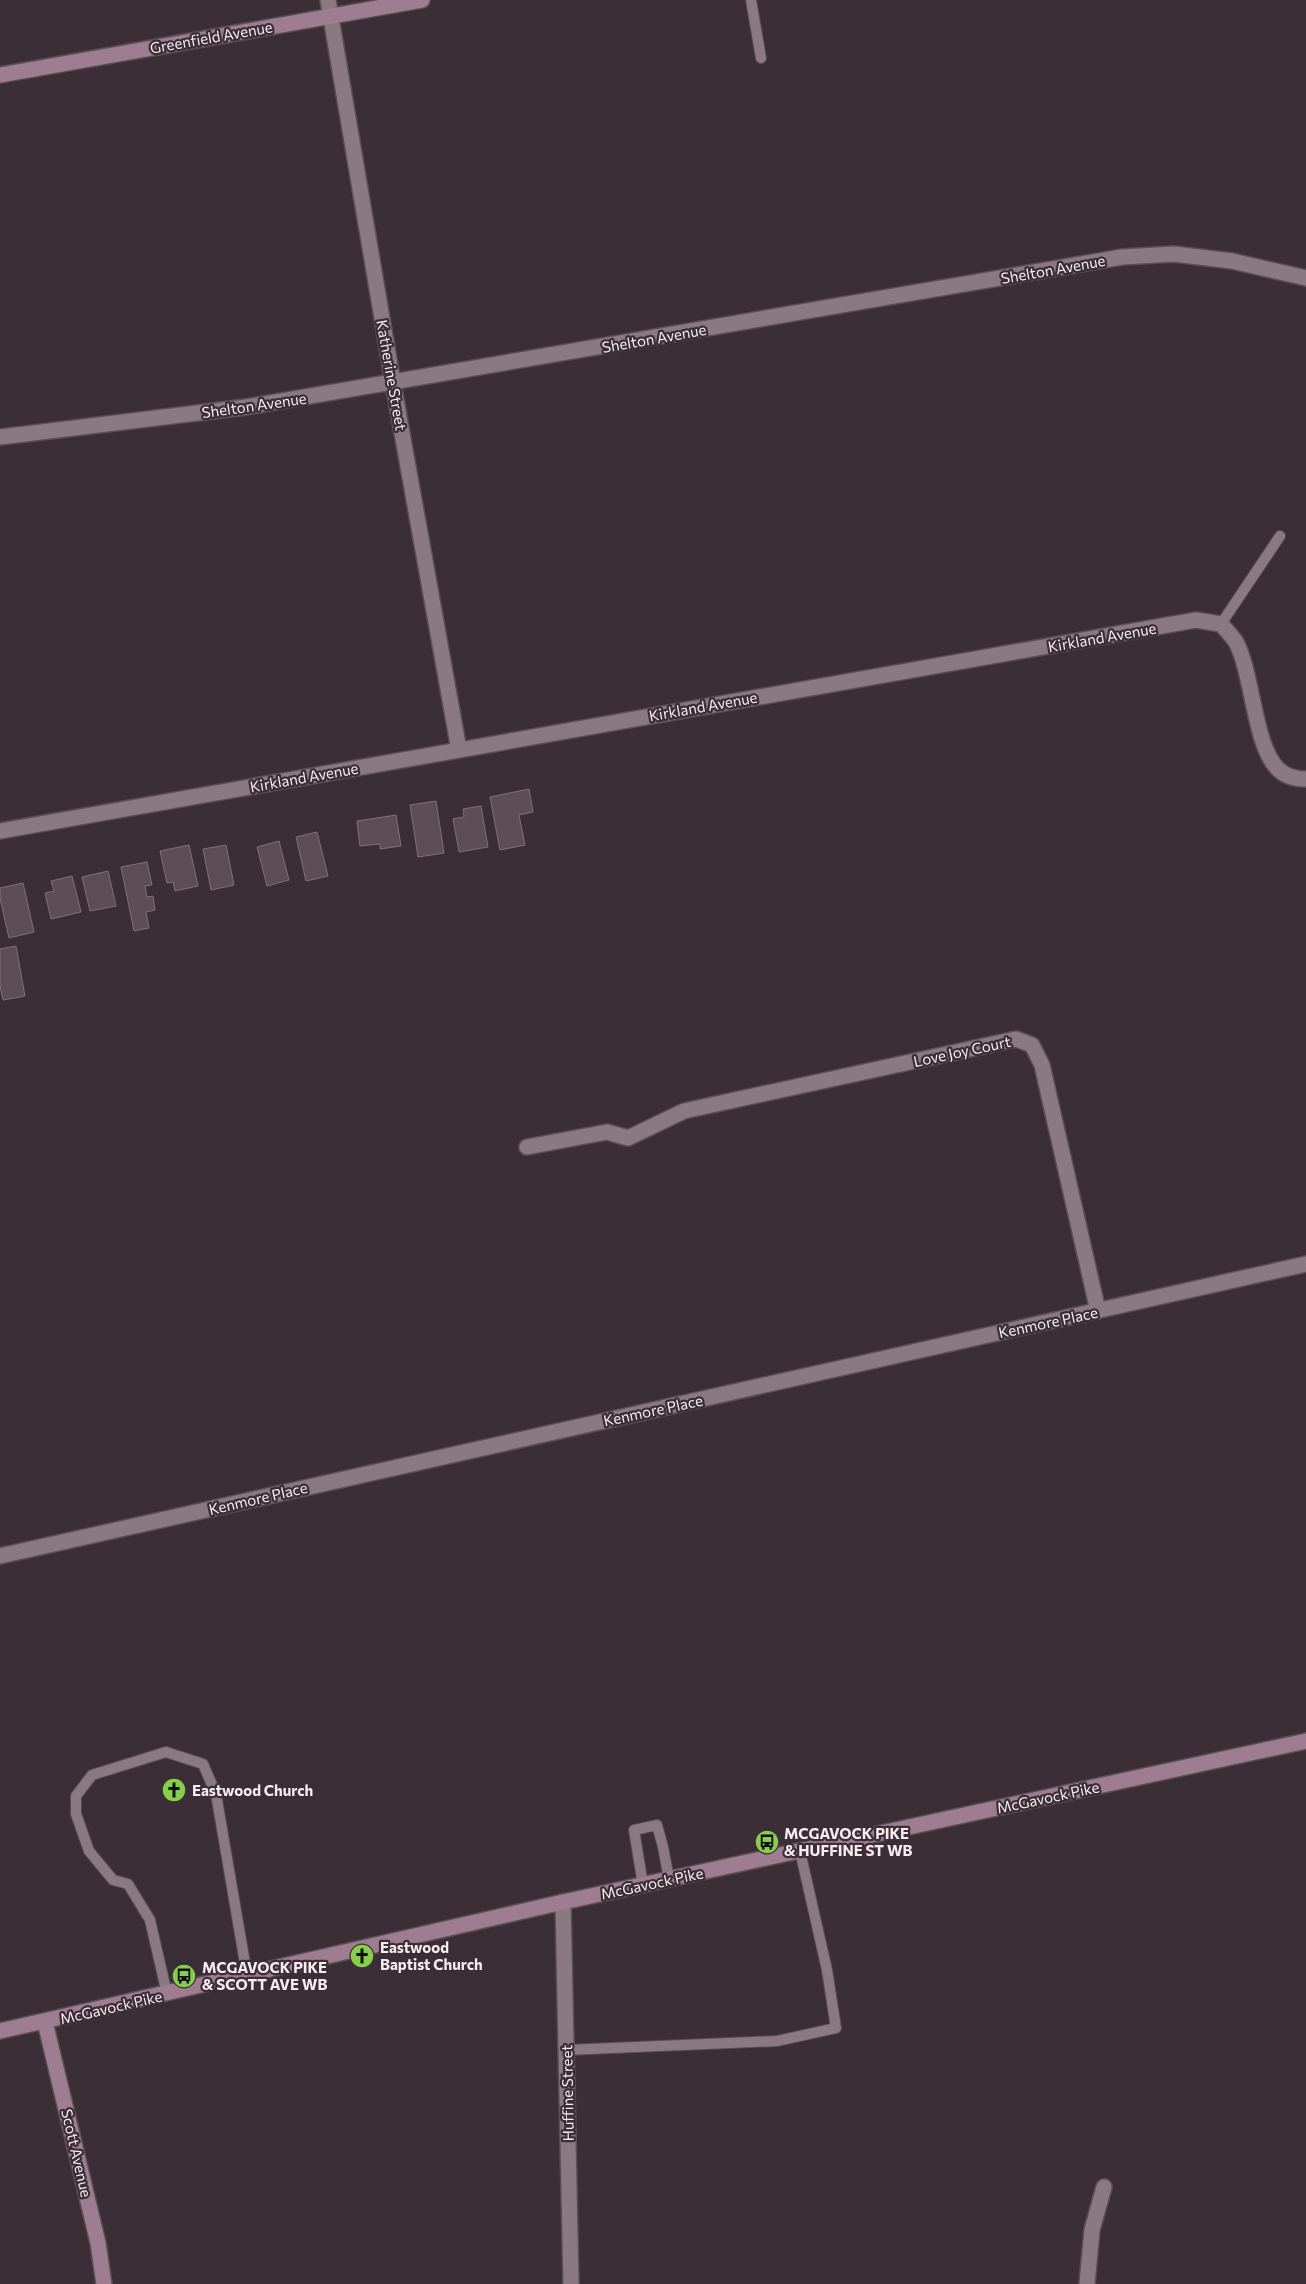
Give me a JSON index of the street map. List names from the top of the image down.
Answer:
{
  "streets": {
    "street": [
      "Greenfield Avenue",
      "Shelton Avenue",
      "Katherine Street",
      "Kirkland Avenue",
      "Love Joy Court",
      "Kenmore Place",
      "McGavock Pike",
      "Huffine Street",
      "Scott Avenue"
    ]
  },
  "crossings": [
    ["Greenfield Avenue", "Katherine Street"],
    ["Shelton Avenue", "Katherine Street"],
    ["Katherine Street", "Kirkland Avenue"],
    ["Love Joy Court", "Kenmore Place"],
    ["McGavock Pike", "Huffine Street"],
    ["McGavock Pike", "Scott Avenue"]
  ],
  "places": {
    "church": ["Eastwood Church", "Eastwood Baptist Church"],
    "bus stop": ["MCGAVOCK PIKE & HUFFINE ST WB", "MCGAVOCK PIKE & SCOTT AVE WB"]
  }
}
